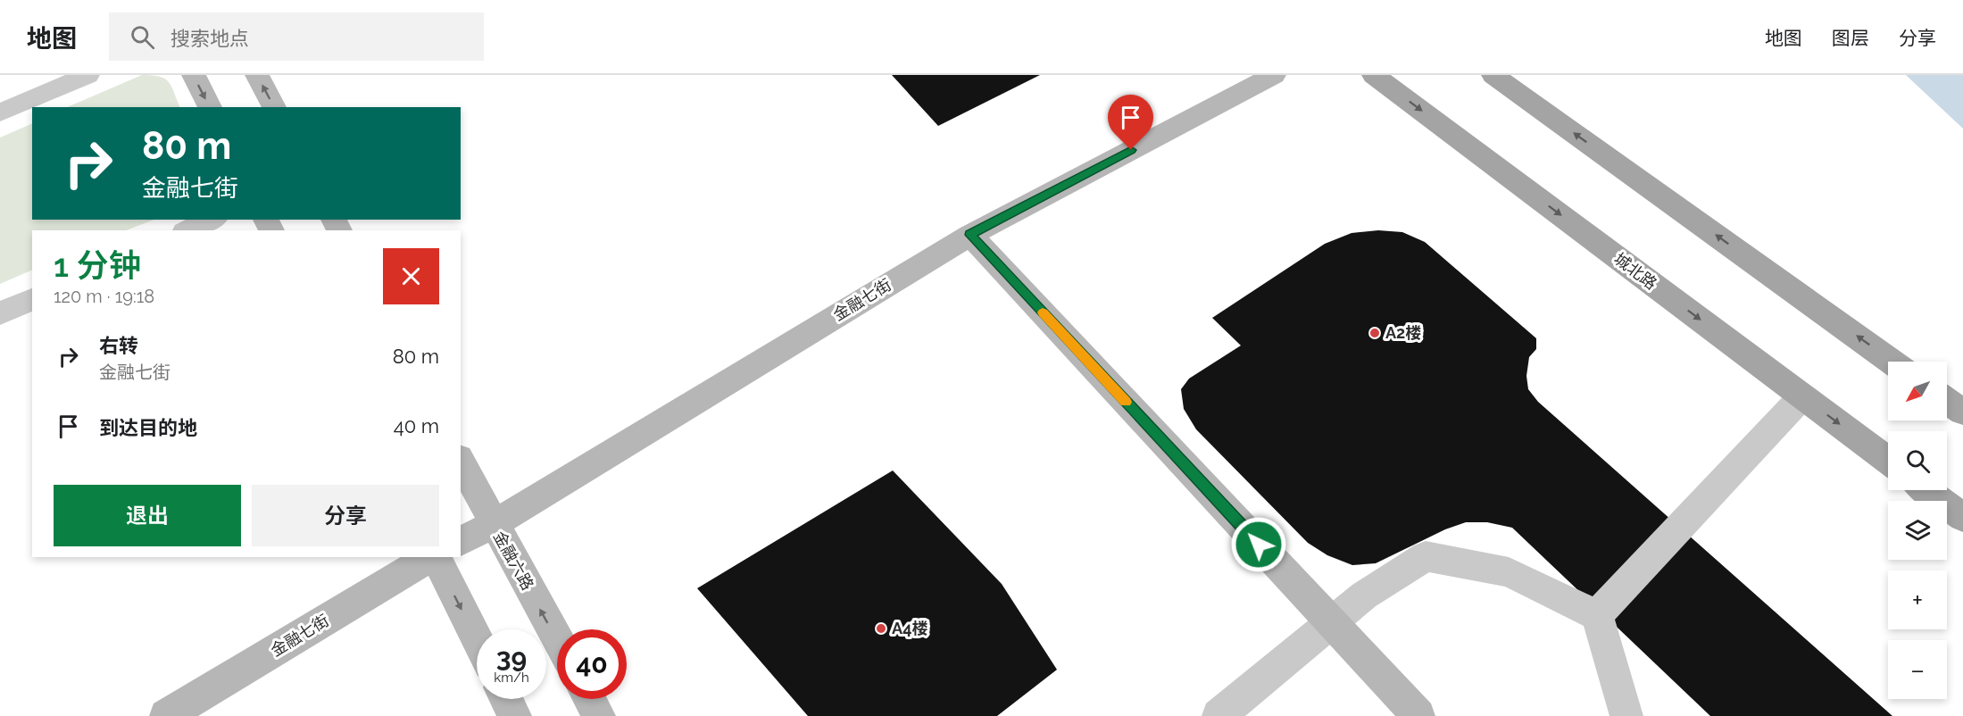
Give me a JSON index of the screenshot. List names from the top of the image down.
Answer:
{
  "streets": {
    "main road": ["城北路"],
    "street": ["金融七街", "金融六路"]
  },
  "crossings": [
    ["金融七街", "金融六路"]
  ],
  "places": ["A2楼", "A4楼"],
  "north": "bottom left",
  "page": {
    "header": "地图",
    "search": "搜索地点",
    "nav": ["地图", "图层", "分享"],
    "turn": ["80 m", "金融七街"],
    "heading": ["1 分钟", "120 m · 19:18"],
    "list": [
      {
        "name": "右转",
        "note": "金融七街",
        "value": "80 m"
      },
      {
        "name": "到达目的地",
        "value": "40 m"
      }
    ],
    "map_buttons": ["+", "−"],
    "buttons": ["退出", "分享"],
    "speed": "39 km/h",
    "limit": "40"
  }
}
